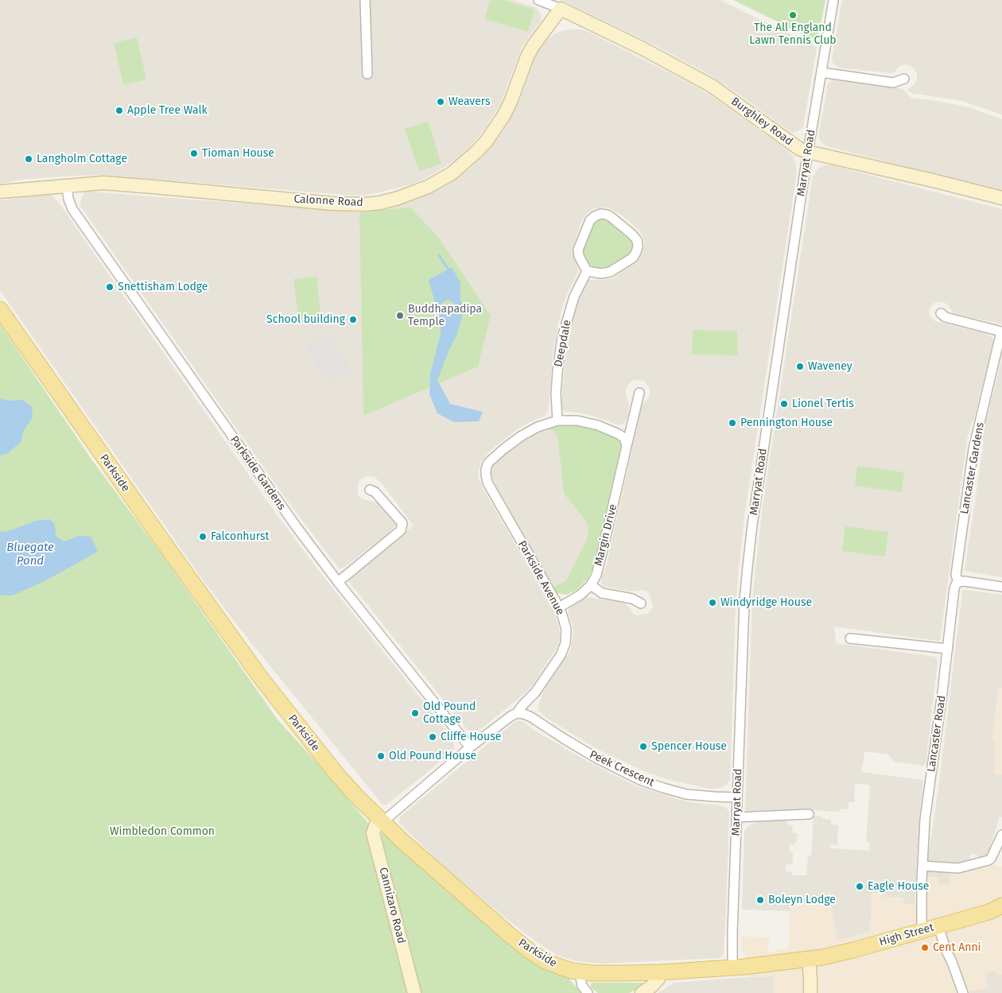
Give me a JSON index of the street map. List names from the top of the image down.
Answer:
{
  "streets": {
    "main road": ["Parkside", "High Street"],
    "street": [
      "Burghley Road",
      "Marryat Road",
      "Calonne Road",
      "Deepdale",
      "Lancaster Gardens",
      "Parkside Gardens",
      "Margin Drive",
      "Parkside Avenue",
      "Lancaster Road",
      "Peek Crescent",
      "Cannizaro Road"
    ]
  },
  "crossings": [
    ["Burghley Road", "Marryat Road"],
    ["Burghley Road", "Calonne Road"],
    ["Marryat Road", "Parkside"],
    ["Marryat Road", "Peek Crescent"],
    ["Marryat Road", "High Street"],
    ["Calonne Road", "Parkside Gardens"],
    ["Deepdale", "Parkside Avenue"],
    ["Lancaster Gardens", "Lancaster Road"],
    ["Parkside", "Parkside Avenue"],
    ["Parkside", "Cannizaro Road"],
    ["Parkside", "High Street"],
    ["Parkside Gardens", "Parkside Avenue"],
    ["Margin Drive", "Parkside Avenue"],
    ["Parkside Avenue", "Peek Crescent"],
    ["Parkside Avenue", "Cannizaro Road"],
    ["Lancaster Road", "High Street"]
  ],
  "water": ["Bluegate Pond"],
  "parks": ["Wimbledon Common"],
  "places": [
    "The All England Lawn Tennis Club",
    "Weavers",
    "Apple Tree Walk",
    "Tioman House",
    "Langholm Cottage",
    "Snettisham Lodge",
    "Buddhapadipa Temple",
    "School building",
    "Waveney",
    "Lionel Tertis",
    "Pennington House",
    "Falconhurst",
    "Windyridge House",
    "Old Pound Cottage",
    "Cliffe House",
    "Spencer House",
    "Old Pound House",
    "Eagle House",
    "Boleyn Lodge",
    "Cent Anni"
  ]
}
